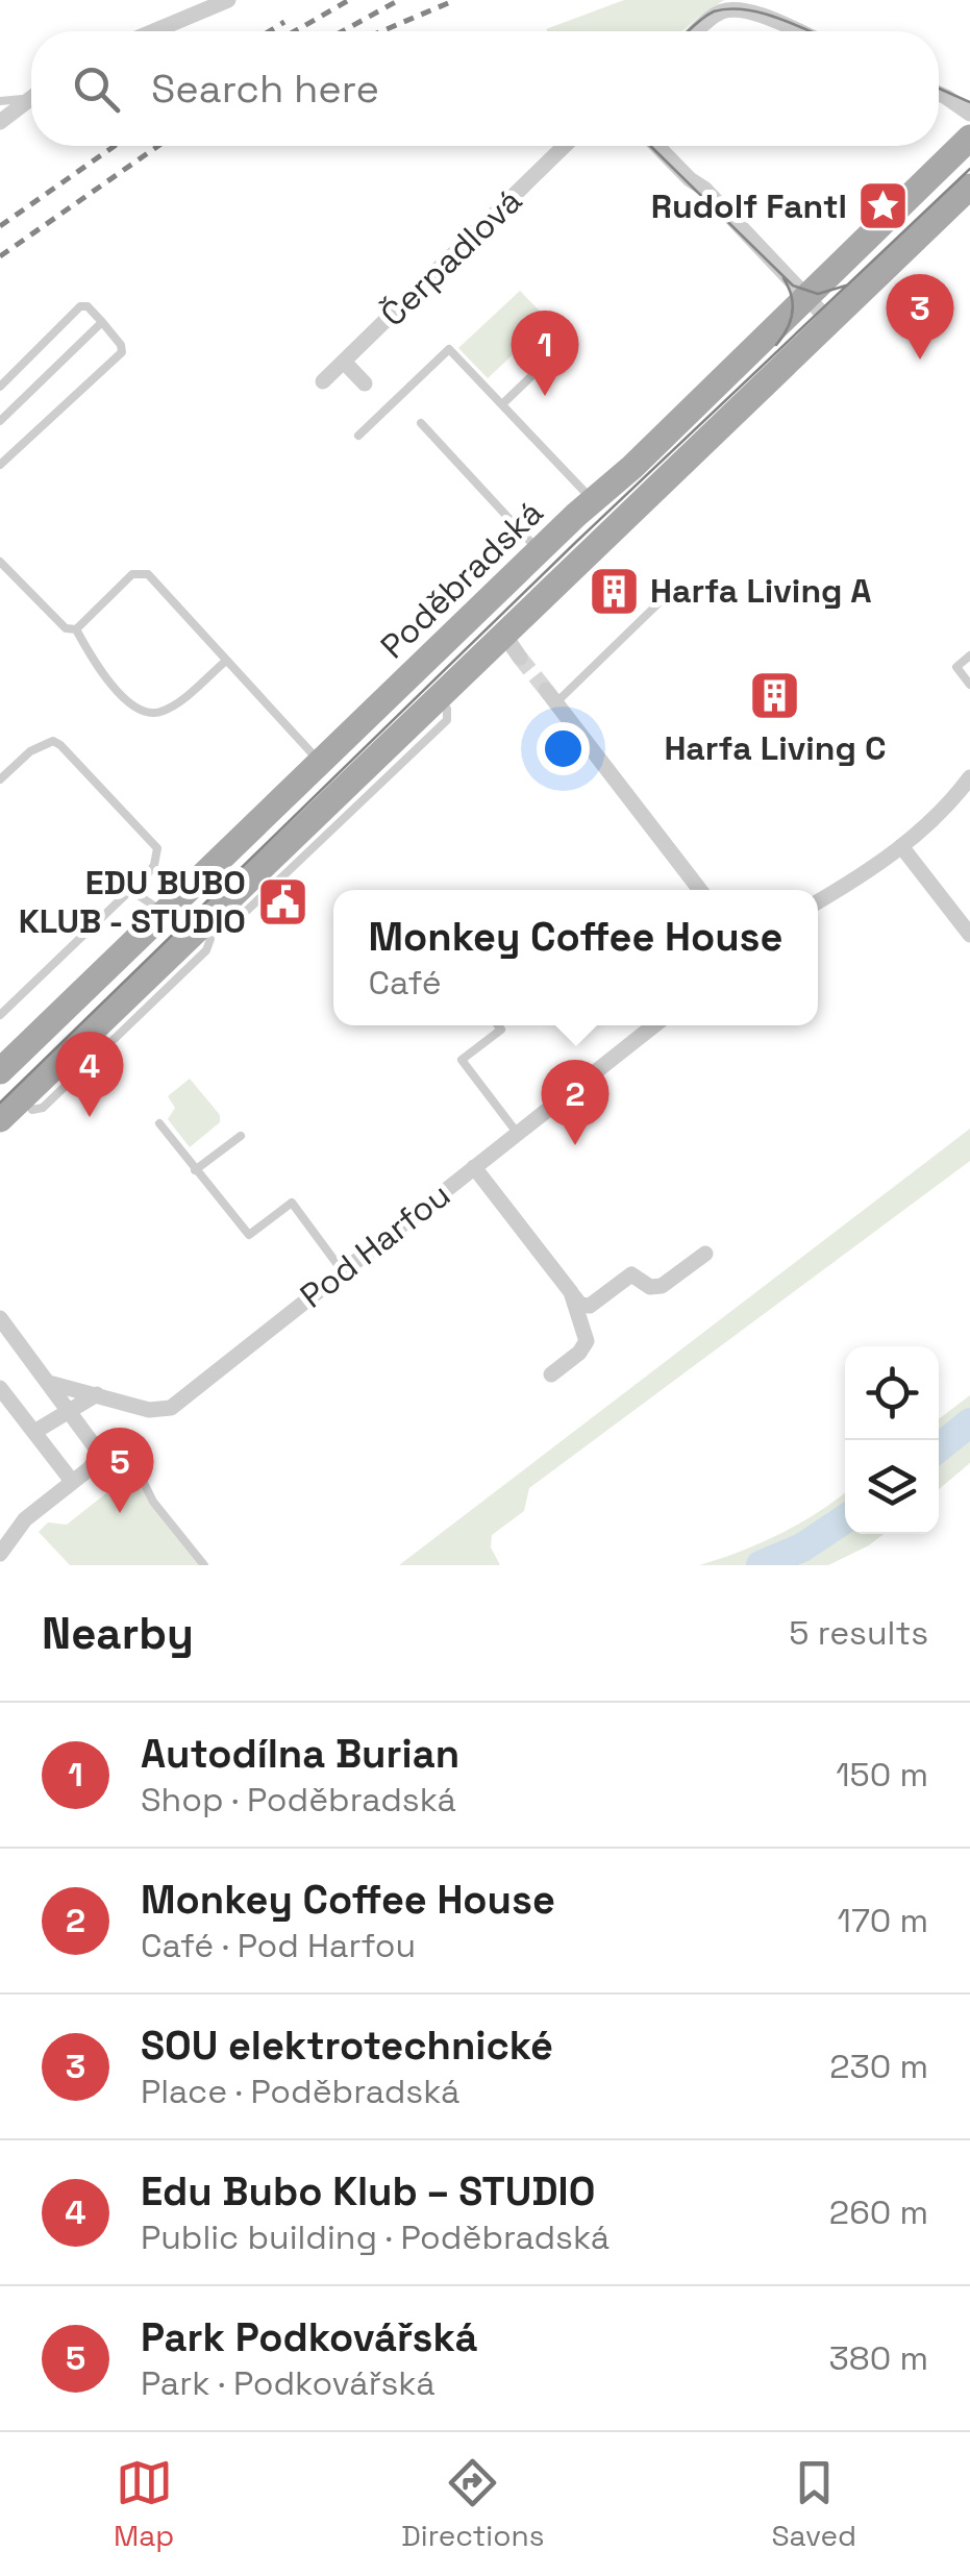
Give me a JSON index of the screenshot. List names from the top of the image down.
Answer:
{
  "streets": {
    "main road": ["Poděbradská"],
    "street": ["Čerpadlová", "Pod Harfou"]
  },
  "places": {
    "place": ["Rudolf Fantl"],
    "building": ["Harfa Living A", "Harfa Living C"],
    "public building": ["EDU BUBO KLUB - STUDIO"]
  },
  "page": {
    "search": "Search here",
    "pins": [
      "3",
      "1",
      "4",
      "2",
      "5"
    ],
    "popup": ["Monkey Coffee House", "Café"],
    "heading": ["Nearby", "5 results"],
    "list": [
      {
        "mark": "1",
        "name": "Autodílna Burian",
        "note": "Shop · Poděbradská",
        "value": "150 m"
      },
      {
        "mark": "2",
        "name": "Monkey Coffee House",
        "note": "Café · Pod Harfou",
        "value": "170 m"
      },
      {
        "mark": "3",
        "name": "SOU elektrotechnické",
        "note": "Place · Poděbradská",
        "value": "230 m"
      },
      {
        "mark": "4",
        "name": "Edu Bubo Klub – STUDIO",
        "note": "Public building · Poděbradská",
        "value": "260 m"
      },
      {
        "mark": "5",
        "name": "Park Podkovářská",
        "note": "Park · Podkovářská",
        "value": "380 m"
      }
    ],
    "nav": ["Map", "Directions", "Saved"]
  }
}
